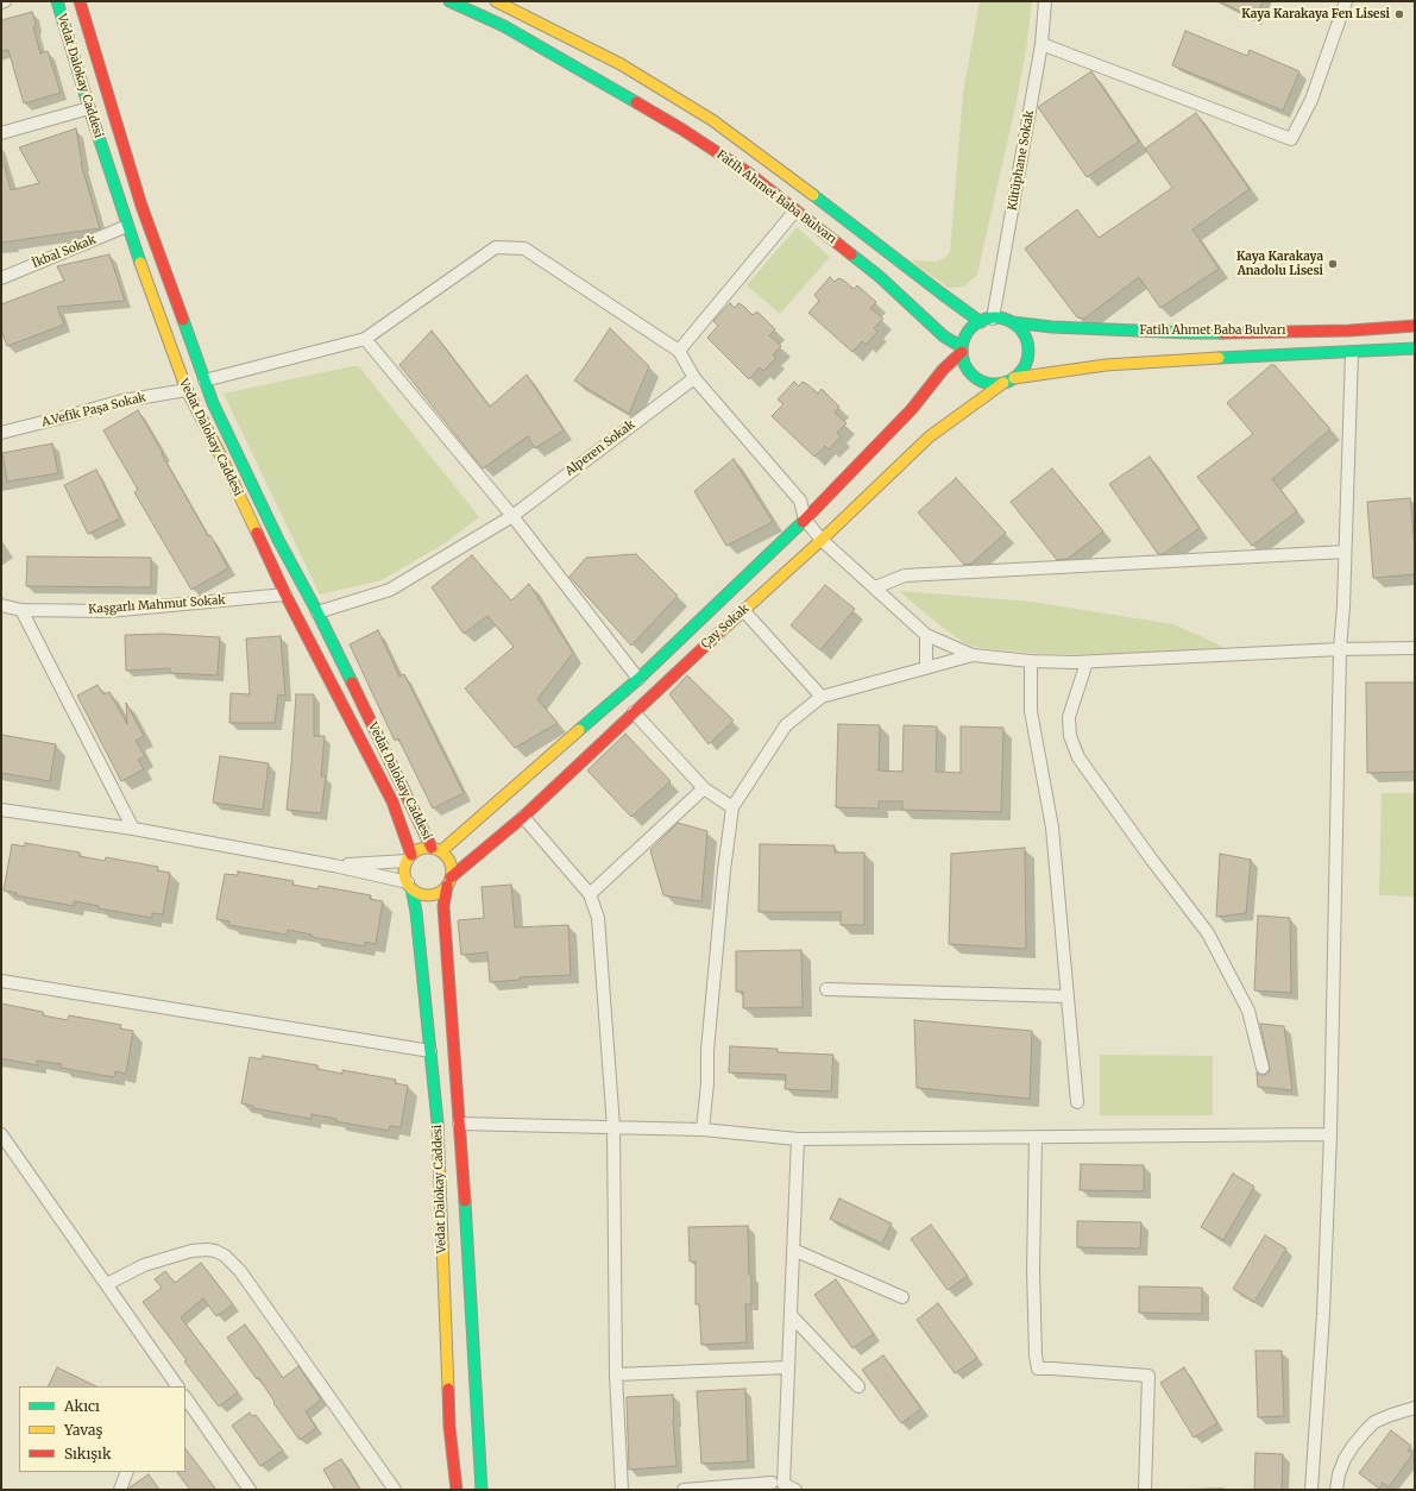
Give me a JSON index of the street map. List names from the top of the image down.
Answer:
{
  "streets": {
    "main road": ["Vedat Dalokay Caddesi", "Fatih Ahmet Baba Bulvarı", "Çay Sokak"],
    "street": [
      "Kütüphane Sokak",
      "İkbal Sokak",
      "A.Vefik Paşa Sokak",
      "Alperen Sokak",
      "Kaşgarlı Mahmut Sokak"
    ]
  },
  "crossings": [
    ["Vedat Dalokay Caddesi", "İkbal Sokak"],
    ["Vedat Dalokay Caddesi", "A.Vefik Paşa Sokak"],
    ["Vedat Dalokay Caddesi", "Alperen Sokak"],
    ["Vedat Dalokay Caddesi", "Kaşgarlı Mahmut Sokak"],
    ["Vedat Dalokay Caddesi", "Çay Sokak"],
    ["Kütüphane Sokak", "Fatih Ahmet Baba Bulvarı"],
    ["Kütüphane Sokak", "Çay Sokak"],
    ["Fatih Ahmet Baba Bulvarı", "Çay Sokak"]
  ],
  "places": ["Kaya Karakaya Fen Lisesi", "Kaya Karakaya Anadolu Lisesi"],
  "legend": ["Akıcı", "Yavaş", "Sıkışık"]
}
